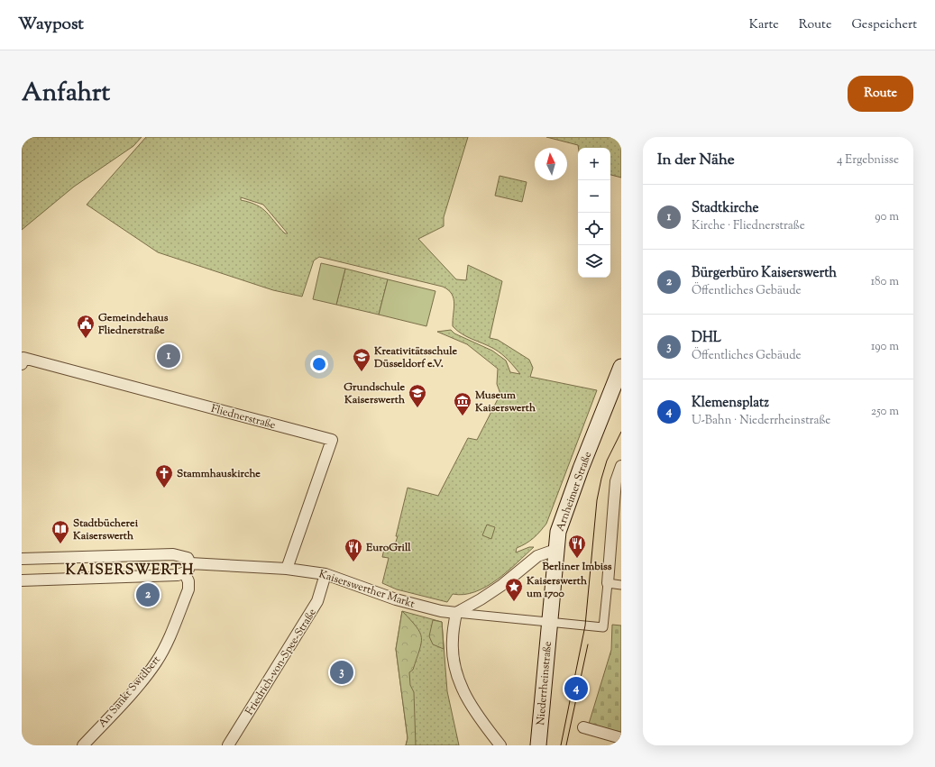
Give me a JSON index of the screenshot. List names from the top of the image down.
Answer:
{
  "streets": {
    "main road": ["Arnheimer Straße", "Niederrheinstraße"],
    "street": [
      "Fliednerstraße",
      "Kaiserswerther Markt",
      "Friedrich-von-Spee-Straße",
      "An Sankt Swidbert"
    ]
  },
  "crossings": [
    ["Fliednerstraße", "Kaiserswerther Markt"],
    ["Arnheimer Straße", "Niederrheinstraße"],
    ["Kaiserswerther Markt", "Friedrich-von-Spee-Straße"]
  ],
  "districts": ["KAISERSWERTH"],
  "places": {
    "public building": ["Gemeindehaus Fliednerstraße"],
    "school or university": ["Kreativitätsschule Düsseldorf e.V.", "Grundschule Kaiserswerth"],
    "museum": ["Museum Kaiserswerth"],
    "church": ["Stammhauskirche"],
    "library": ["Stadtbücherei Kaiserswerth"],
    "restaurant": ["Berliner Imbiss", "EuroGrill"],
    "place": ["Kaiserswerth um 1700"]
  },
  "north": "top",
  "page": {
    "header": "Waypost",
    "nav": ["Karte", "Route", "Gespeichert"],
    "title": "Anfahrt",
    "buttons": "Route",
    "heading": ["In der Nähe", "4 Ergebnisse"],
    "map_buttons": ["+", "−"],
    "list": [
      {
        "mark": "1",
        "name": "Stadtkirche",
        "note": "Kirche · Fliednerstraße",
        "value": "90 m"
      },
      {
        "mark": "2",
        "name": "Bürgerbüro Kaiserswerth",
        "note": "Öffentliches Gebäude",
        "value": "180 m"
      },
      {
        "mark": "3",
        "name": "DHL",
        "note": "Öffentliches Gebäude",
        "value": "190 m"
      },
      {
        "mark": "4",
        "name": "Klemensplatz",
        "note": "U-Bahn · Niederrheinstraße",
        "value": "250 m"
      }
    ],
    "pins": [
      "1",
      "2",
      "3",
      "4"
    ]
  }
}
